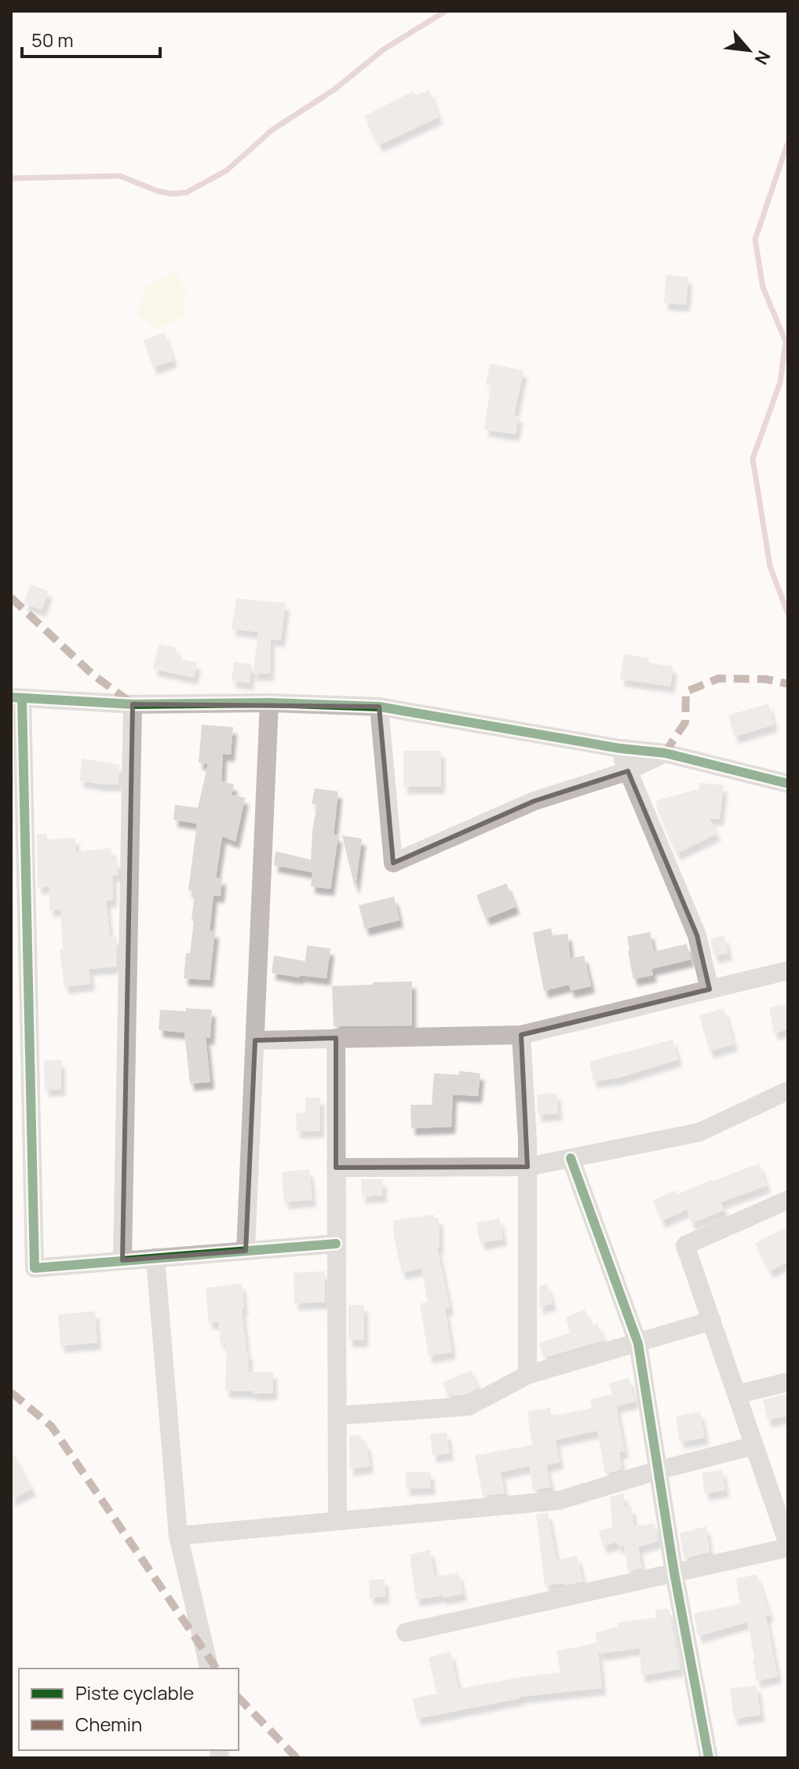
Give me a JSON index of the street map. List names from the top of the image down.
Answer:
{
  "legend": ["Piste cyclable", "Chemin"],
  "scale_bar": "50 m",
  "north": "bottom right"
}
